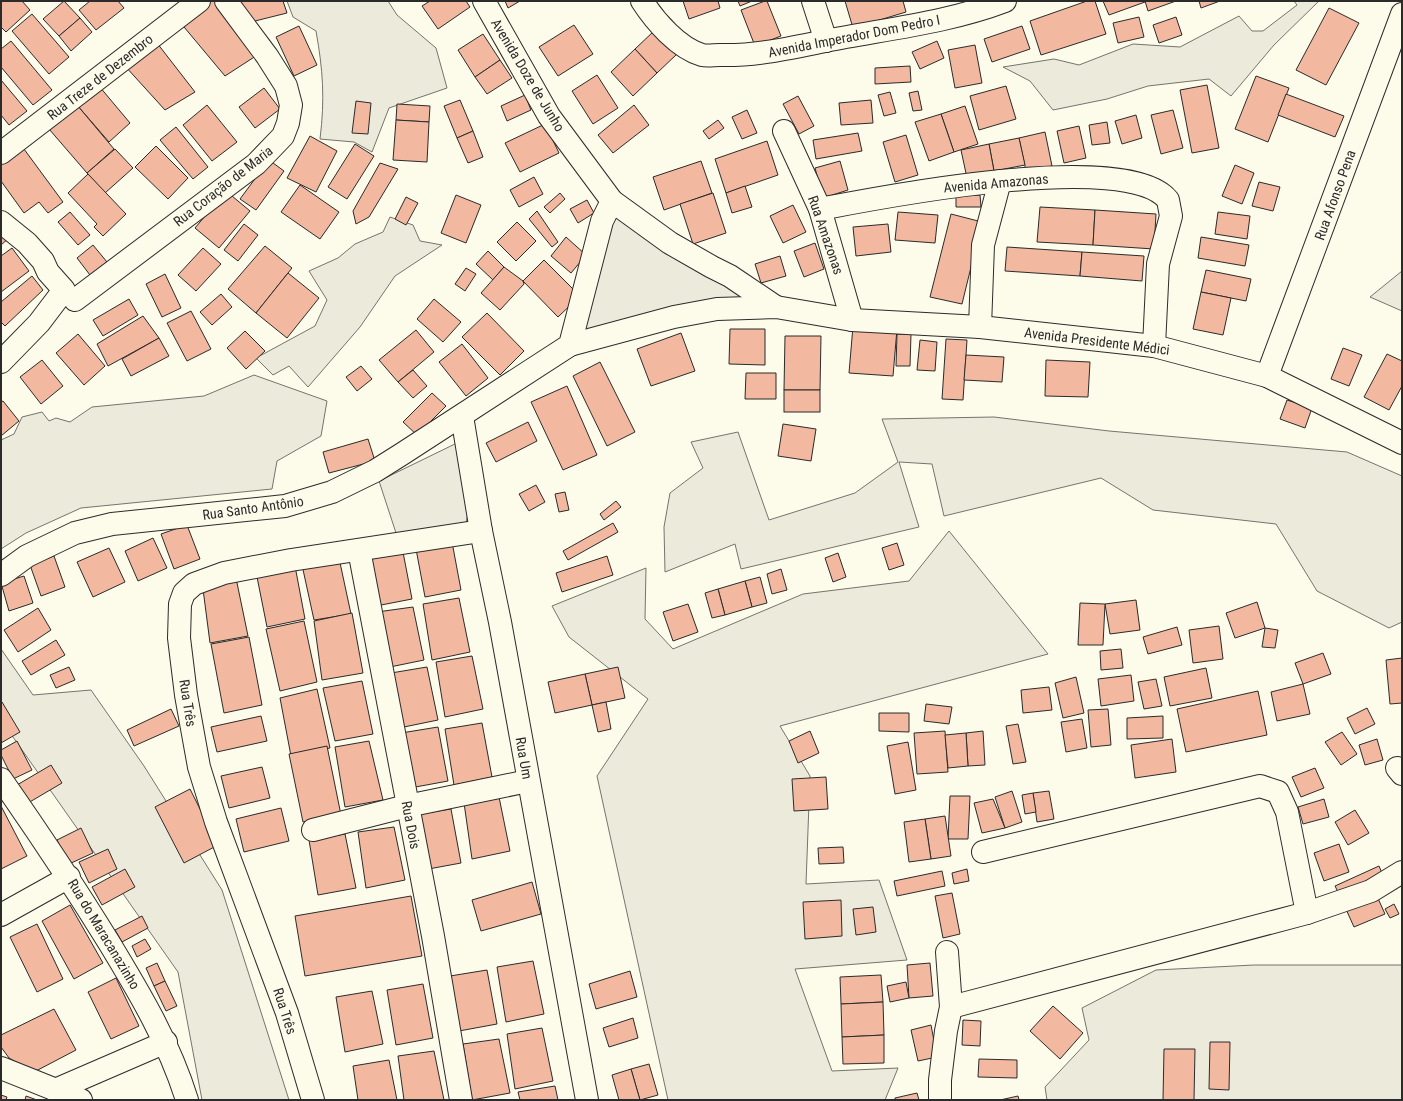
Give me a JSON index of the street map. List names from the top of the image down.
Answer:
{
  "streets": {
    "street": [
      "Avenida Imperador Dom Pedro I",
      "Avenida Doze de Junho",
      "Rua Treze de Dezembro",
      "Avenida Amazonas",
      "Rua Coração de Maria",
      "Rua Afonso Pena",
      "Rua Amazonas",
      "Avenida Presidente Médici",
      "Rua Santo Antônio",
      "Rua Três",
      "Rua Um",
      "Rua Dois",
      "Rua do Maracanazinho"
    ]
  },
  "crossings": [
    ["Avenida Doze de Junho", "Avenida Presidente Médici"],
    ["Avenida Amazonas", "Rua Amazonas"],
    ["Avenida Amazonas", "Avenida Presidente Médici"],
    ["Rua Afonso Pena", "Avenida Presidente Médici"],
    ["Rua Amazonas", "Avenida Presidente Médici"],
    ["Avenida Presidente Médici", "Rua Santo Antônio"],
    ["Rua Santo Antônio", "Rua Um"],
    ["Rua Três", "Rua Um"],
    ["Rua Três", "Rua Dois"]
  ]
}
